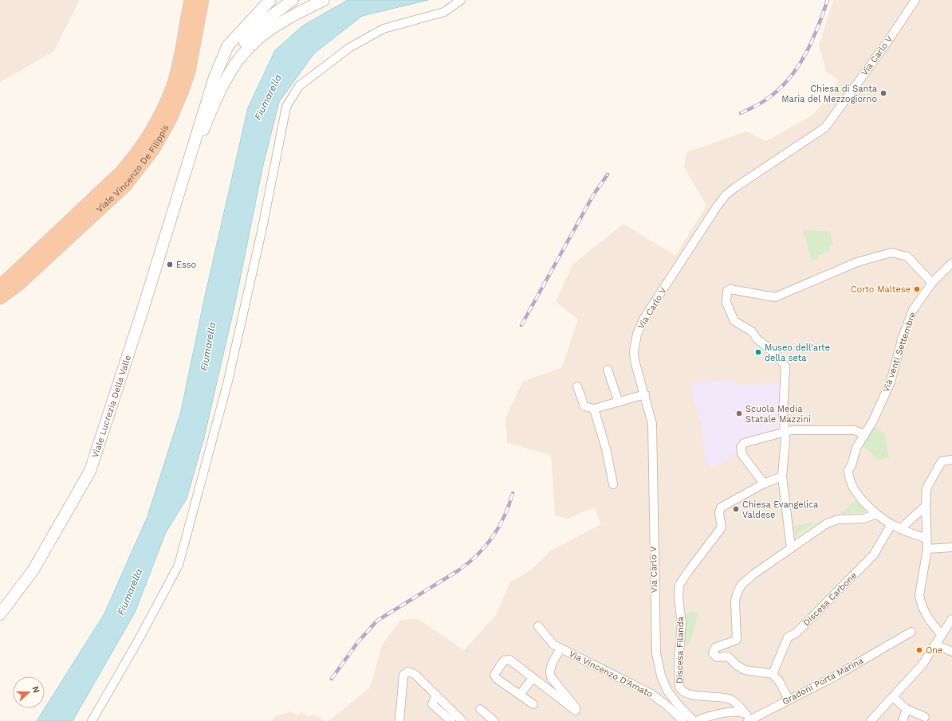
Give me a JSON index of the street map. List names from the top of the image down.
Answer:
{
  "streets": {
    "highway": ["Viale Vincenzo De Filippis"],
    "main road": ["Viale Lucrezia Della Valle"],
    "street": [
      "Via Carlo V",
      "Via venti Settembre",
      "Discesa Carbone",
      "Discesa Filanda",
      "Via Vincenzo D'Amato",
      "Gradoni Porta Marina"
    ]
  },
  "crossings": [
    ["Via venti Settembre", "Discesa Carbone"],
    ["Discesa Filanda", "Gradoni Porta Marina"]
  ],
  "water": ["Fiumarella"],
  "places": [
    "Chiesa di Santa Maria del Mezzogiorno",
    "Esso",
    "Corto Maltese",
    "Museo dell'arte della seta",
    "Scuola Media Statale Mazzini",
    "Chiesa Evangelica Valdese",
    "One"
  ],
  "north": "right"
}
